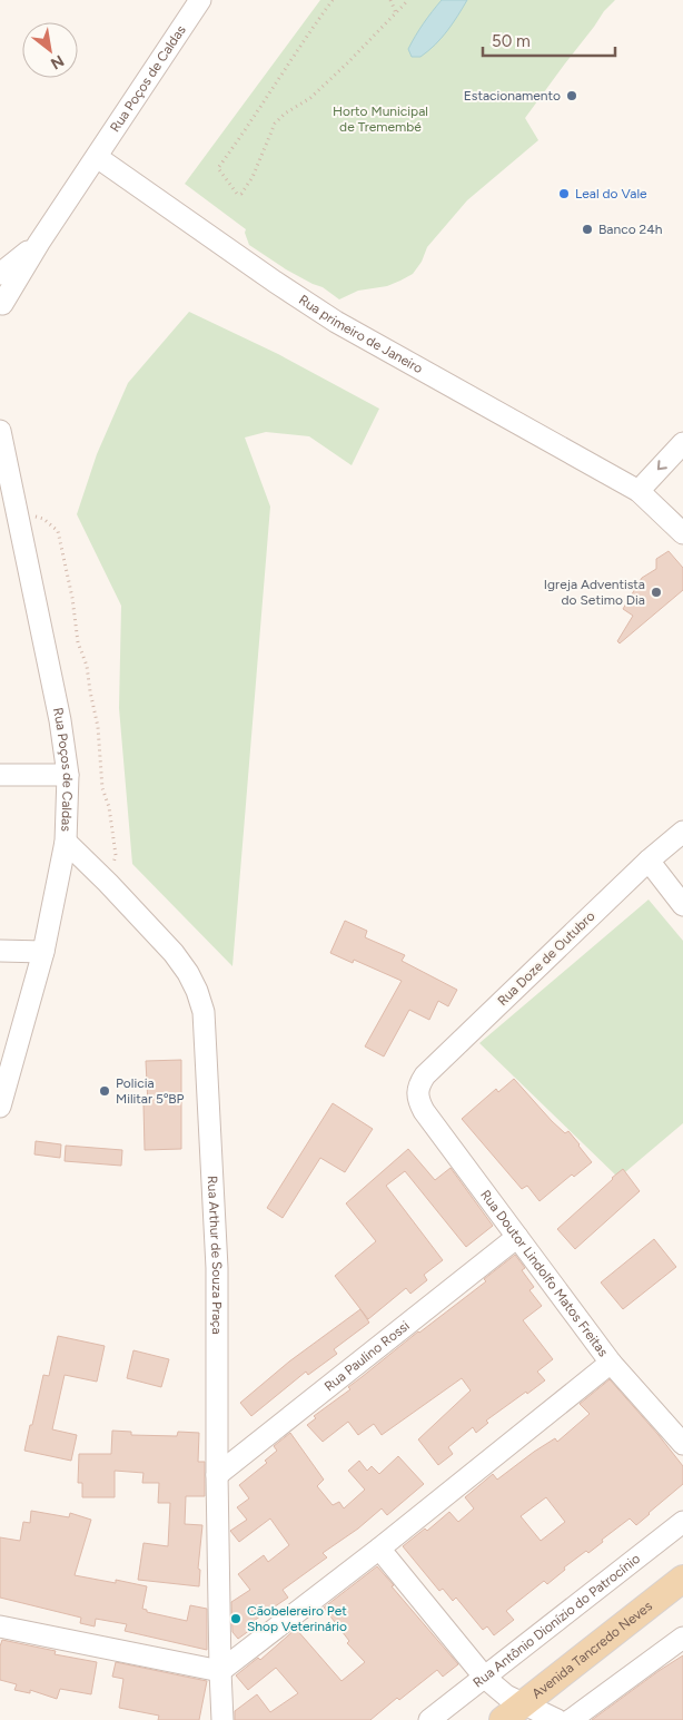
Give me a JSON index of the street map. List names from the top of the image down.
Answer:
{
  "streets": {
    "main road": ["Avenida Tancredo Neves"],
    "street": [
      "Rua Poços de Caldas",
      "Rua primeiro de Janeiro",
      "Rua Doze de Outubro",
      "Rua Arthur de Souza Praça",
      "Rua Doutor Lindolfo Matos Freitas",
      "Rua Paulino Rossi",
      "Rua Antônio Dionízio do Patrocínio"
    ]
  },
  "crossings": [
    ["Rua Poços de Caldas", "Rua primeiro de Janeiro"],
    ["Rua Poços de Caldas", "Rua Arthur de Souza Praça"],
    ["Rua Doze de Outubro", "Rua Doutor Lindolfo Matos Freitas"],
    ["Rua Arthur de Souza Praça", "Rua Paulino Rossi"],
    ["Rua Doutor Lindolfo Matos Freitas", "Rua Paulino Rossi"]
  ],
  "parks": ["Horto Municipal de Tremembé"],
  "places": [
    "Estacionamento",
    "Leal do Vale",
    "Banco 24h",
    "Igreja Adventista do Setimo Dia",
    "Policia Militar 5ºBP",
    "Cãobelereiro Pet Shop Veterinário"
  ],
  "scale_bar": "50 m",
  "north": "bottom right"
}
